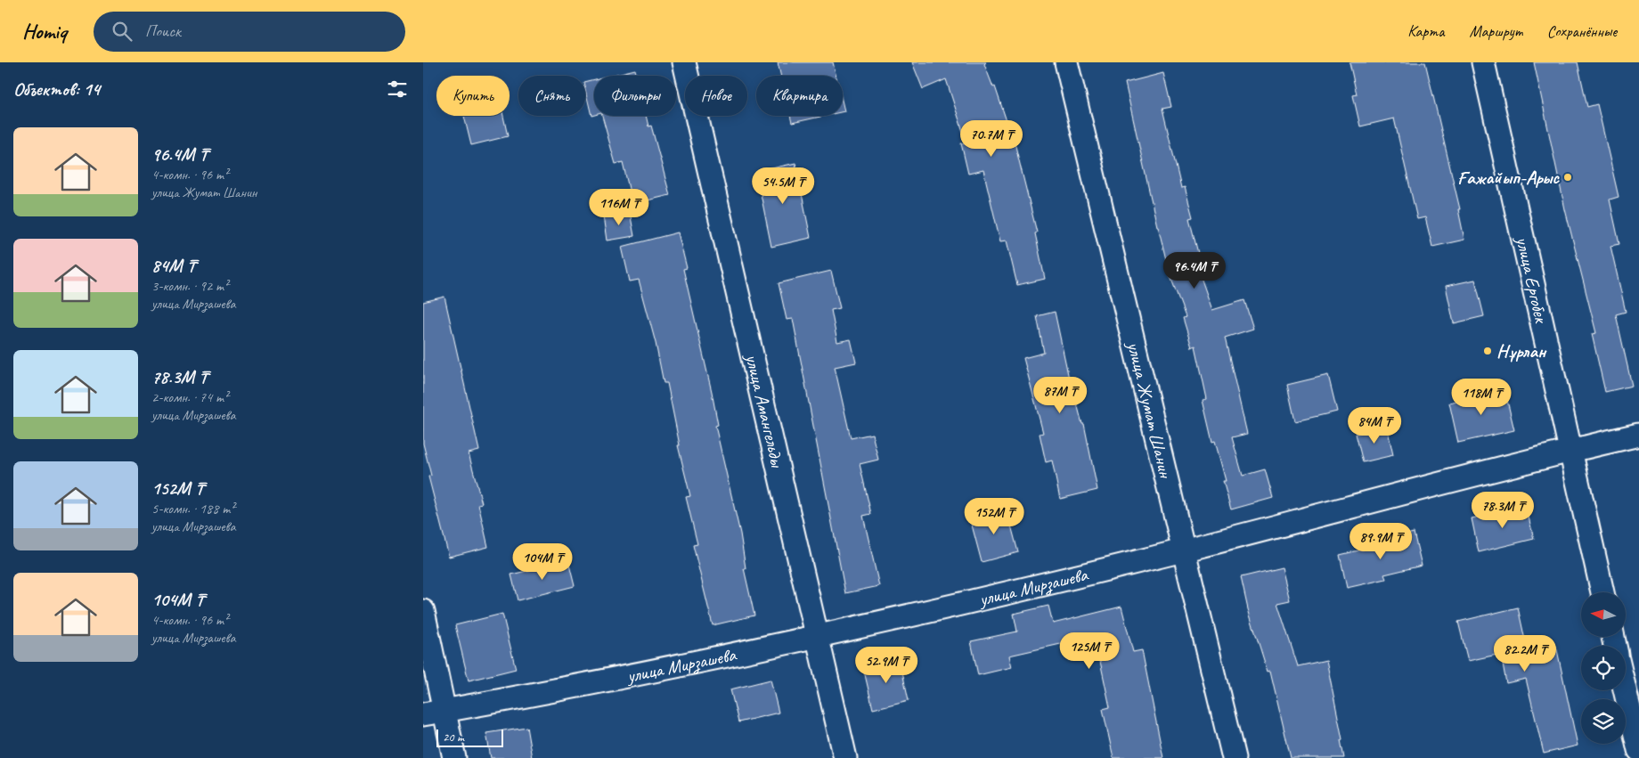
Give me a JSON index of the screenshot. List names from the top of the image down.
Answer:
{
  "streets": {
    "street": [
      "улица Ергобек",
      "улица Амангельды",
      "улица Жумат Шанин",
      "улица Мирзашева"
    ]
  },
  "crossings": [
    ["улица Ергобек", "улица Мирзашева"],
    ["улица Амангельды", "улица Мирзашева"],
    ["улица Жумат Шанин", "улица Мирзашева"]
  ],
  "places": ["Ғажайып-Арыс", "Нұрлан"],
  "scale_bar": "20 m",
  "north": "left",
  "page": {
    "header": "Homiq",
    "search": "Поиск",
    "nav": ["Карта", "Маршрут", "Сохранённые"],
    "heading": "Объектов: 14",
    "chip": [
      "Купить",
      "Снять",
      "Фильтры",
      "Новое",
      "Квартира"
    ],
    "list": [
      {
        "name": "96.4M ₸",
        "note": "4-комн. · 96 m² · улица Жумат Шанин"
      },
      {
        "name": "84M ₸",
        "note": "3-комн. · 92 m² · улица Мирзашева"
      },
      {
        "name": "78.3M ₸",
        "note": "2-комн. · 74 m² · улица Мирзашева"
      },
      {
        "name": "152M ₸",
        "note": "5-комн. · 188 m² · улица Мирзашева"
      },
      {
        "name": "104M ₸",
        "note": "4-комн. · 96 m² · улица Мирзашева"
      }
    ],
    "price": [
      "70.7M ₸",
      "54.5M ₸",
      "116M ₸",
      "96.4M ₸",
      "87M ₸",
      "118M ₸",
      "84M ₸",
      "78.3M ₸",
      "152M ₸",
      "89.9M ₸",
      "104M ₸",
      "125M ₸",
      "82.2M ₸",
      "52.9M ₸"
    ],
    "scale": "20 m"
  }
}
